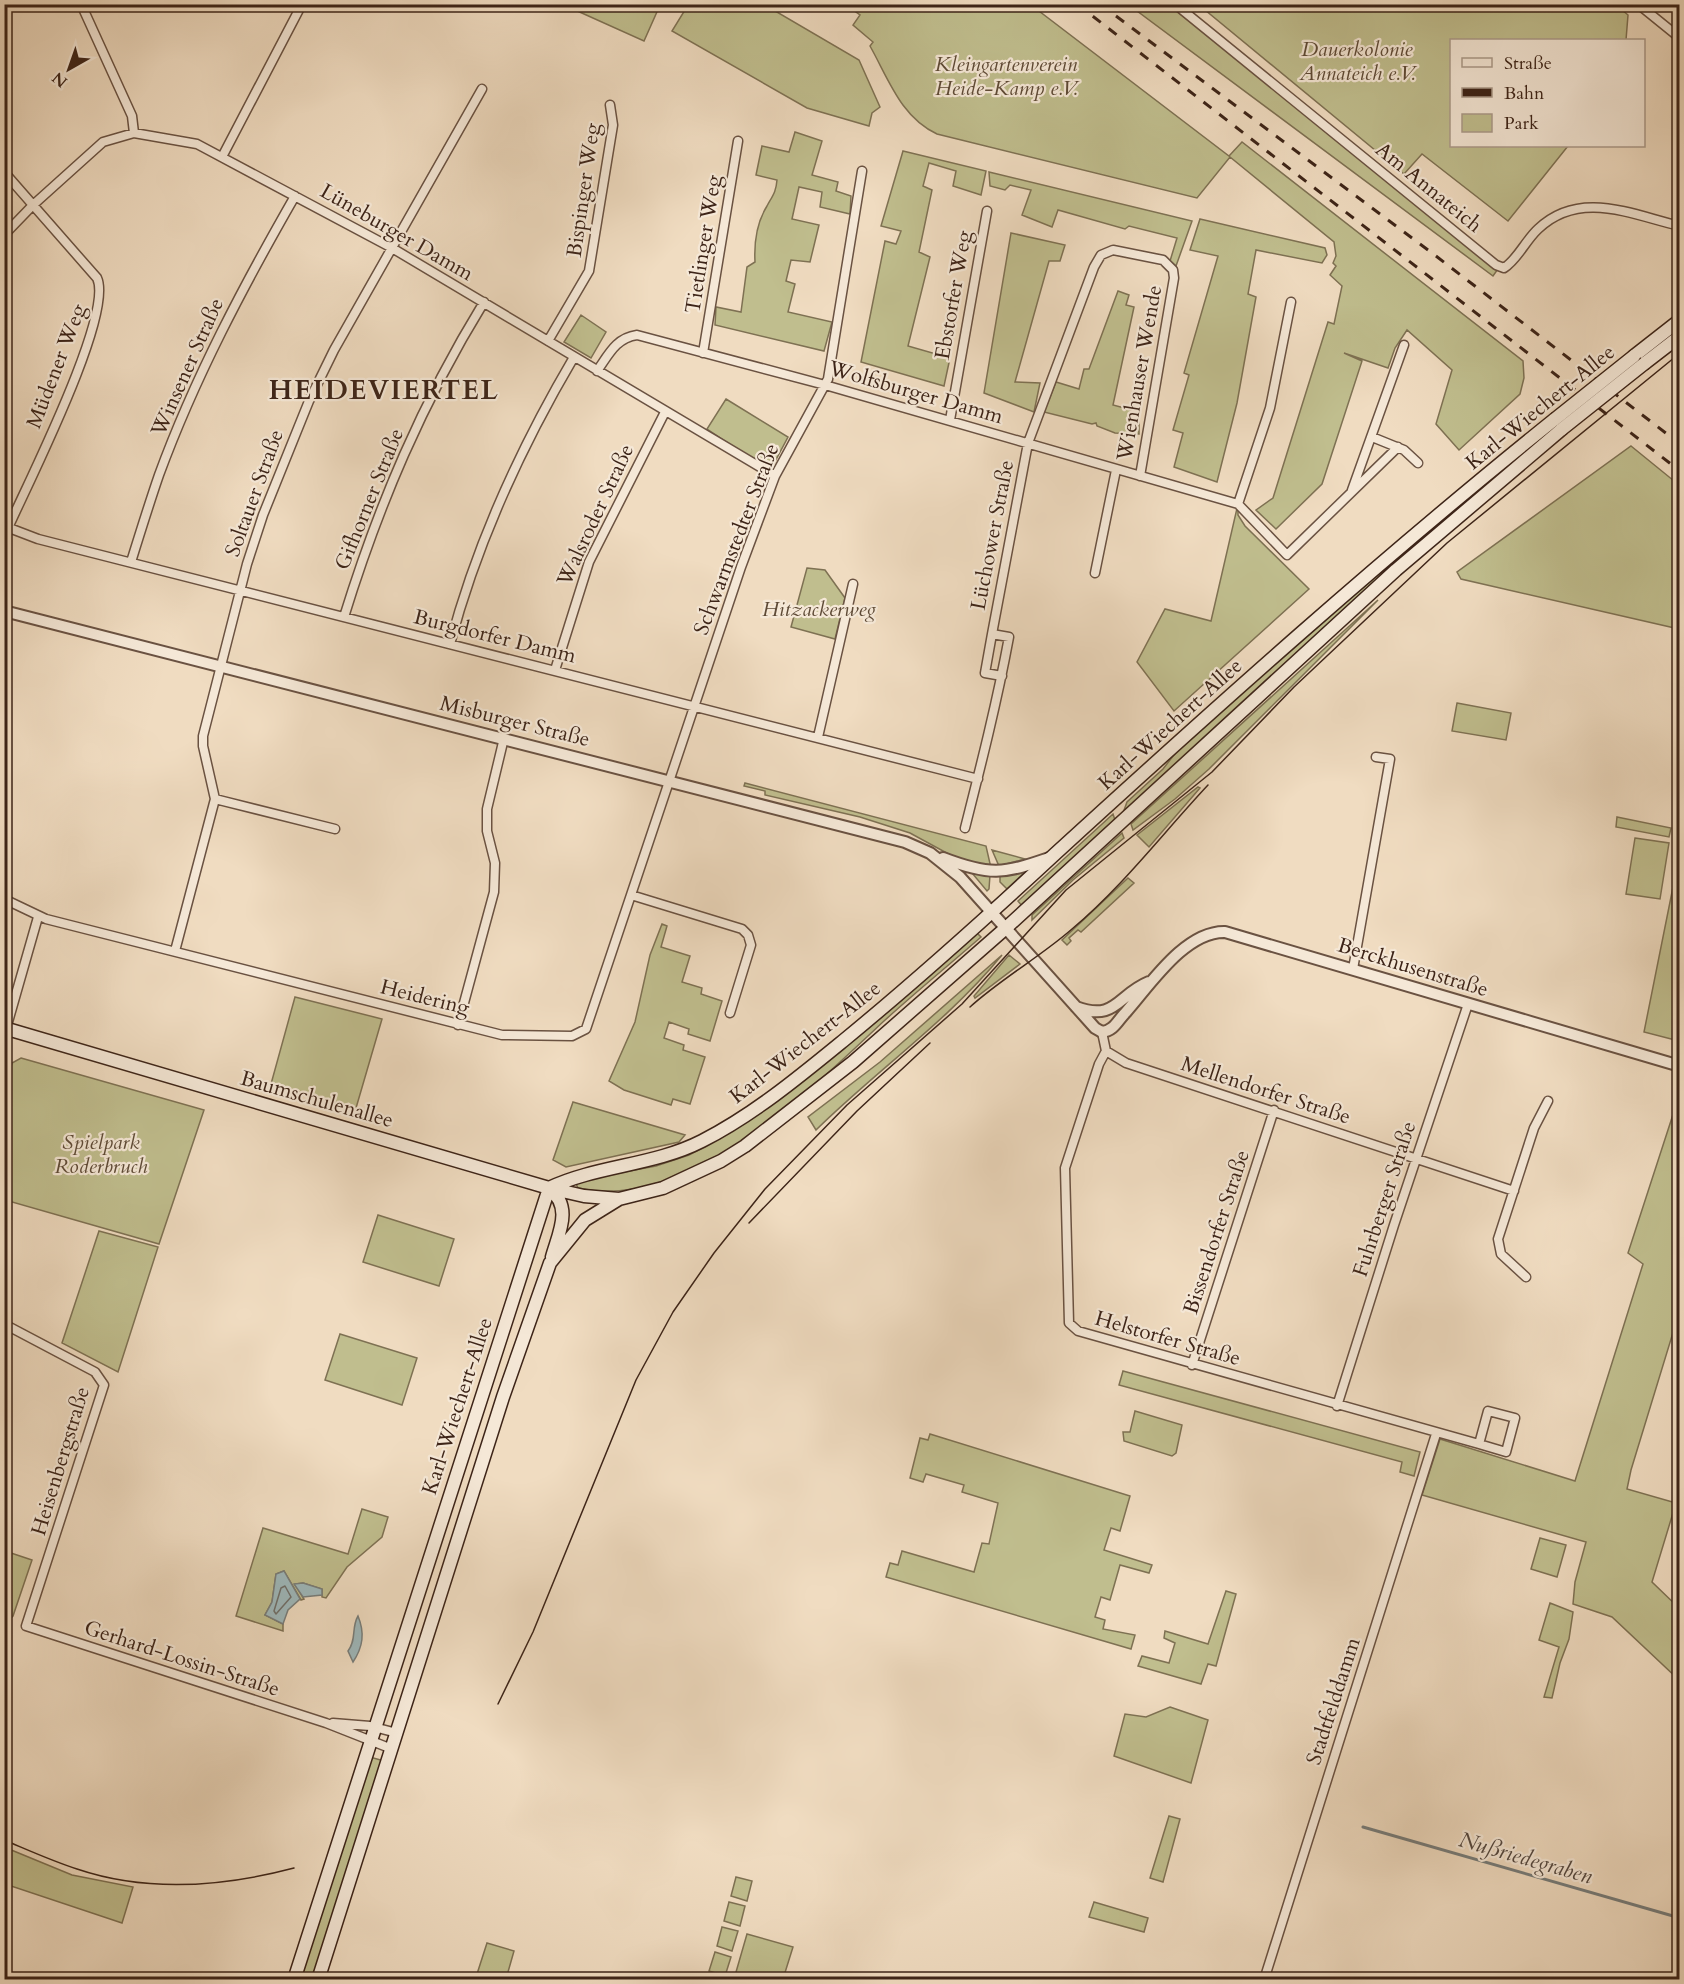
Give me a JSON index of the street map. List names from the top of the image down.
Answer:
{
  "streets": {
    "main road": ["Karl-Wiechert-Allee", "Baumschulenallee"],
    "street": [
      "Am Annateich",
      "Bispinger Weg",
      "Lüneburger Damm",
      "Tietlinger Weg",
      "Ebstorfer Weg",
      "Müdener Weg",
      "Winsener Straße",
      "Wienhauser Wende",
      "Wolfsburger Damm",
      "Soltauer Straße",
      "Gifhorner Straße",
      "Walsroder Straße",
      "Lüchower Straße",
      "Schwarmstedter Straße",
      "Burgdorfer Damm",
      "Misburger Straße",
      "Berckhusenstraße",
      "Heidering",
      "Mellendorfer Straße",
      "Fuhrberger Straße",
      "Bissendorfer Straße",
      "Helstorfer Straße",
      "Heisenbergstraße",
      "Gerhard-Lossin-Straße",
      "Stadtfelddamm"
    ]
  },
  "crossings": [
    ["Bispinger Weg", "Lüneburger Damm"],
    ["Lüneburger Damm", "Müdener Weg"],
    ["Lüneburger Damm", "Winsener Straße"],
    ["Lüneburger Damm", "Wolfsburger Damm"],
    ["Lüneburger Damm", "Soltauer Straße"],
    ["Lüneburger Damm", "Gifhorner Straße"],
    ["Lüneburger Damm", "Walsroder Straße"],
    ["Lüneburger Damm", "Schwarmstedter Straße"],
    ["Tietlinger Weg", "Wolfsburger Damm"],
    ["Ebstorfer Weg", "Wolfsburger Damm"],
    ["Müdener Weg", "Burgdorfer Damm"],
    ["Winsener Straße", "Burgdorfer Damm"],
    ["Wienhauser Wende", "Wolfsburger Damm"],
    ["Wienhauser Wende", "Lüchower Straße"],
    ["Wolfsburger Damm", "Lüchower Straße"],
    ["Wolfsburger Damm", "Schwarmstedter Straße"],
    ["Karl-Wiechert-Allee", "Misburger Straße"],
    ["Karl-Wiechert-Allee", "Baumschulenallee"],
    ["Karl-Wiechert-Allee", "Gerhard-Lossin-Straße"],
    ["Soltauer Straße", "Burgdorfer Damm"],
    ["Soltauer Straße", "Misburger Straße"],
    ["Gifhorner Straße", "Burgdorfer Damm"],
    ["Walsroder Straße", "Burgdorfer Damm"],
    ["Lüchower Straße", "Burgdorfer Damm"],
    ["Schwarmstedter Straße", "Burgdorfer Damm"],
    ["Schwarmstedter Straße", "Misburger Straße"],
    ["Schwarmstedter Straße", "Heidering"],
    ["Misburger Straße", "Heidering"],
    ["Berckhusenstraße", "Fuhrberger Straße"],
    ["Mellendorfer Straße", "Fuhrberger Straße"],
    ["Mellendorfer Straße", "Bissendorfer Straße"],
    ["Mellendorfer Straße", "Helstorfer Straße"],
    ["Fuhrberger Straße", "Helstorfer Straße"],
    ["Bissendorfer Straße", "Helstorfer Straße"],
    ["Helstorfer Straße", "Stadtfelddamm"],
    ["Heisenbergstraße", "Gerhard-Lossin-Straße"]
  ],
  "districts": ["HEIDEVIERTEL"],
  "water": ["Nußriedegraben"],
  "parks": [
    "Dauerkolonie Annateich e.V.",
    "Kleingartenverein Heide-Kamp e.V.",
    "Hitzackerweg",
    "Spielpark Roderbruch"
  ],
  "legend": ["Straße", "Bahn", "Park"],
  "north": "bottom left"
}
